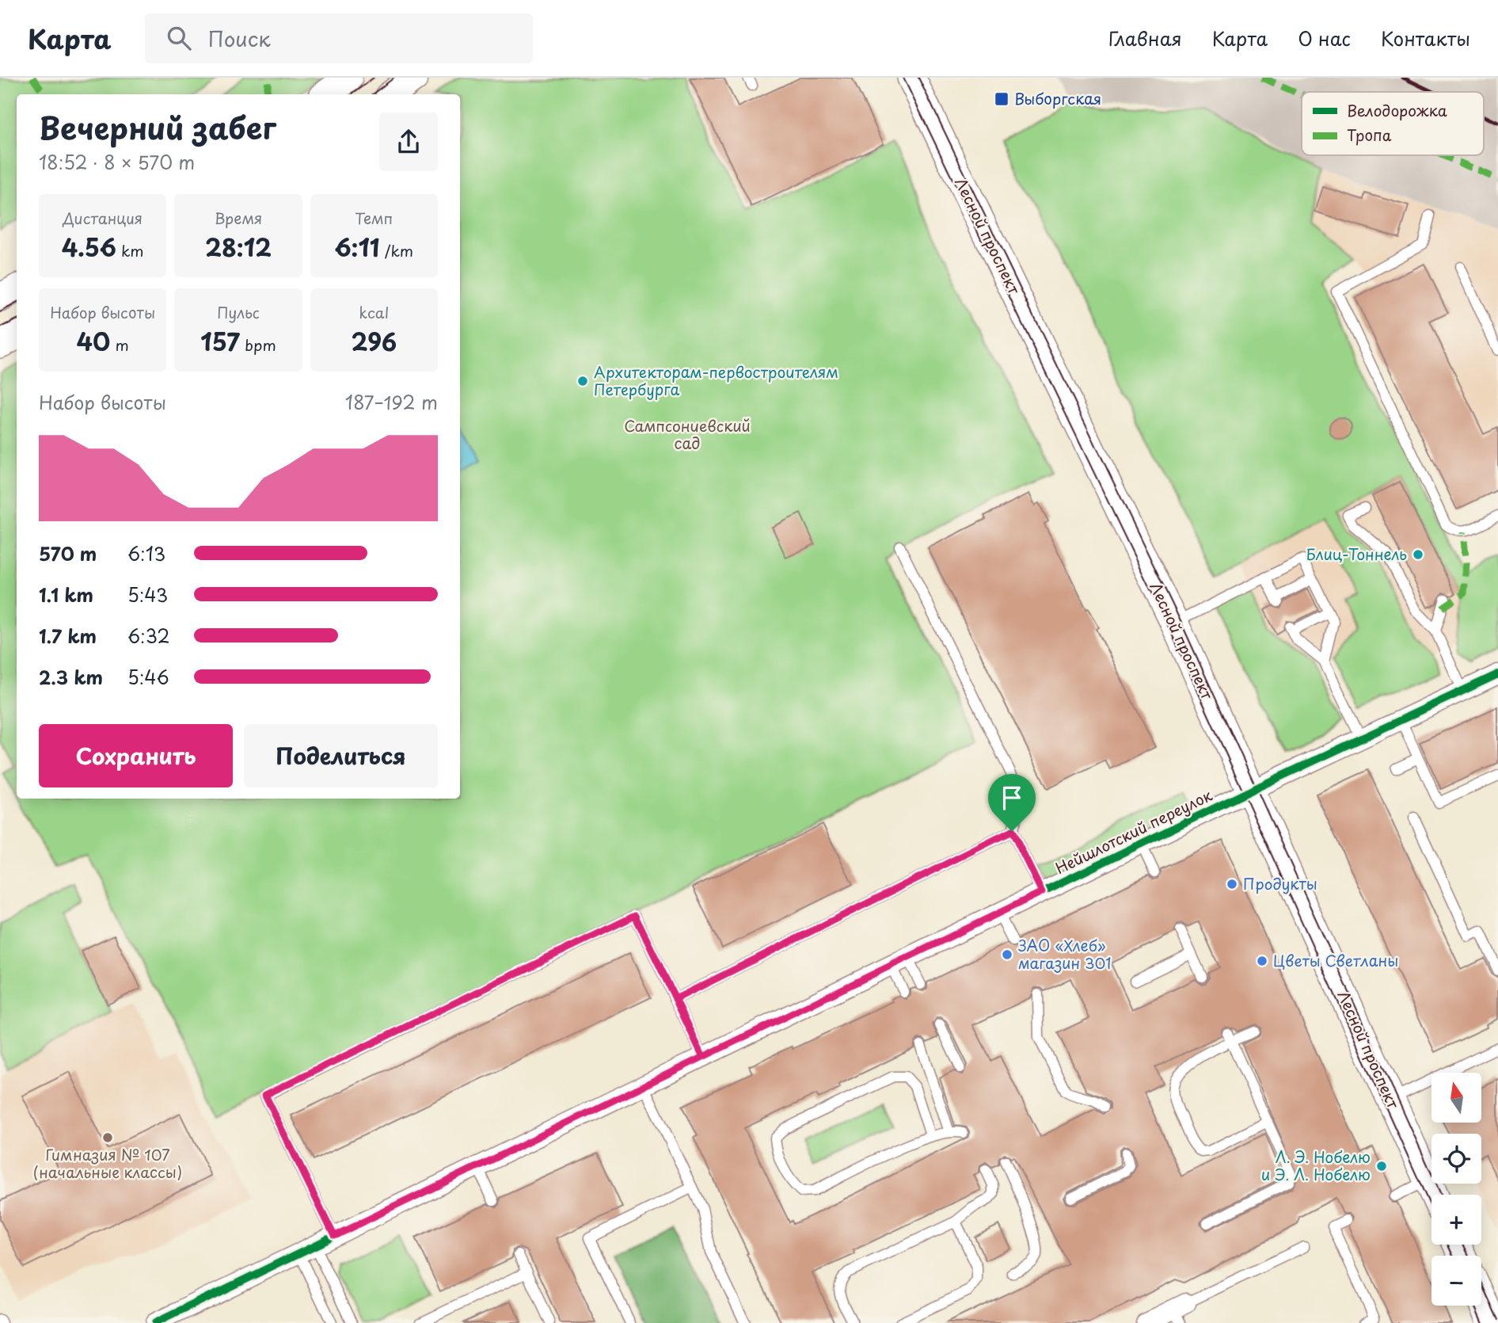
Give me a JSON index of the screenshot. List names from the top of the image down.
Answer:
{
  "streets": {
    "main road": ["Лесной проспект"],
    "street": ["Нейшлотский переулок"]
  },
  "crossings": [
    ["Лесной проспект", "Нейшлотский переулок"]
  ],
  "parks": ["Сампсониевский сад"],
  "places": {
    "transit": ["Выборгская"],
    "other": [
      "Архитекторам-первостроителям Петербурга",
      "Блиц-Тоннель",
      "Продукты",
      "ЗАО «Хлеб» магазин 301",
      "Цветы Светланы",
      "Гимназия № 107 (начальные классы)",
      "Л. Э. Нобелю и Э. Л. Нобелю"
    ]
  },
  "legend": ["Велодорожка", "Тропа"],
  "north": "top",
  "page": {
    "header": "Карта",
    "search": "Поиск",
    "nav": [
      "Главная",
      "Карта",
      "О нас",
      "Контакты"
    ],
    "heading": ["Вечерний забег", "18:52 · 8 × 570 m"],
    "stats": [
      ["Дистанция", "4.56 km"],
      ["Время", "28:12"],
      ["Темп", "6:11 /km"],
      ["Набор высоты", "40 m"],
      ["Пульс", "157 bpm"],
      ["kcal", "296"]
    ],
    "chart": ["Набор высоты", "187–192 m"],
    "list": [
      {
        "name": "570 m",
        "note": "6:13"
      },
      {
        "name": "1.1 km",
        "note": "5:43"
      },
      {
        "name": "1.7 km",
        "note": "6:32"
      },
      {
        "name": "2.3 km",
        "note": "5:46"
      }
    ],
    "buttons": ["Сохранить", "Поделиться"],
    "map_buttons": ["+", "−"]
  }
}
